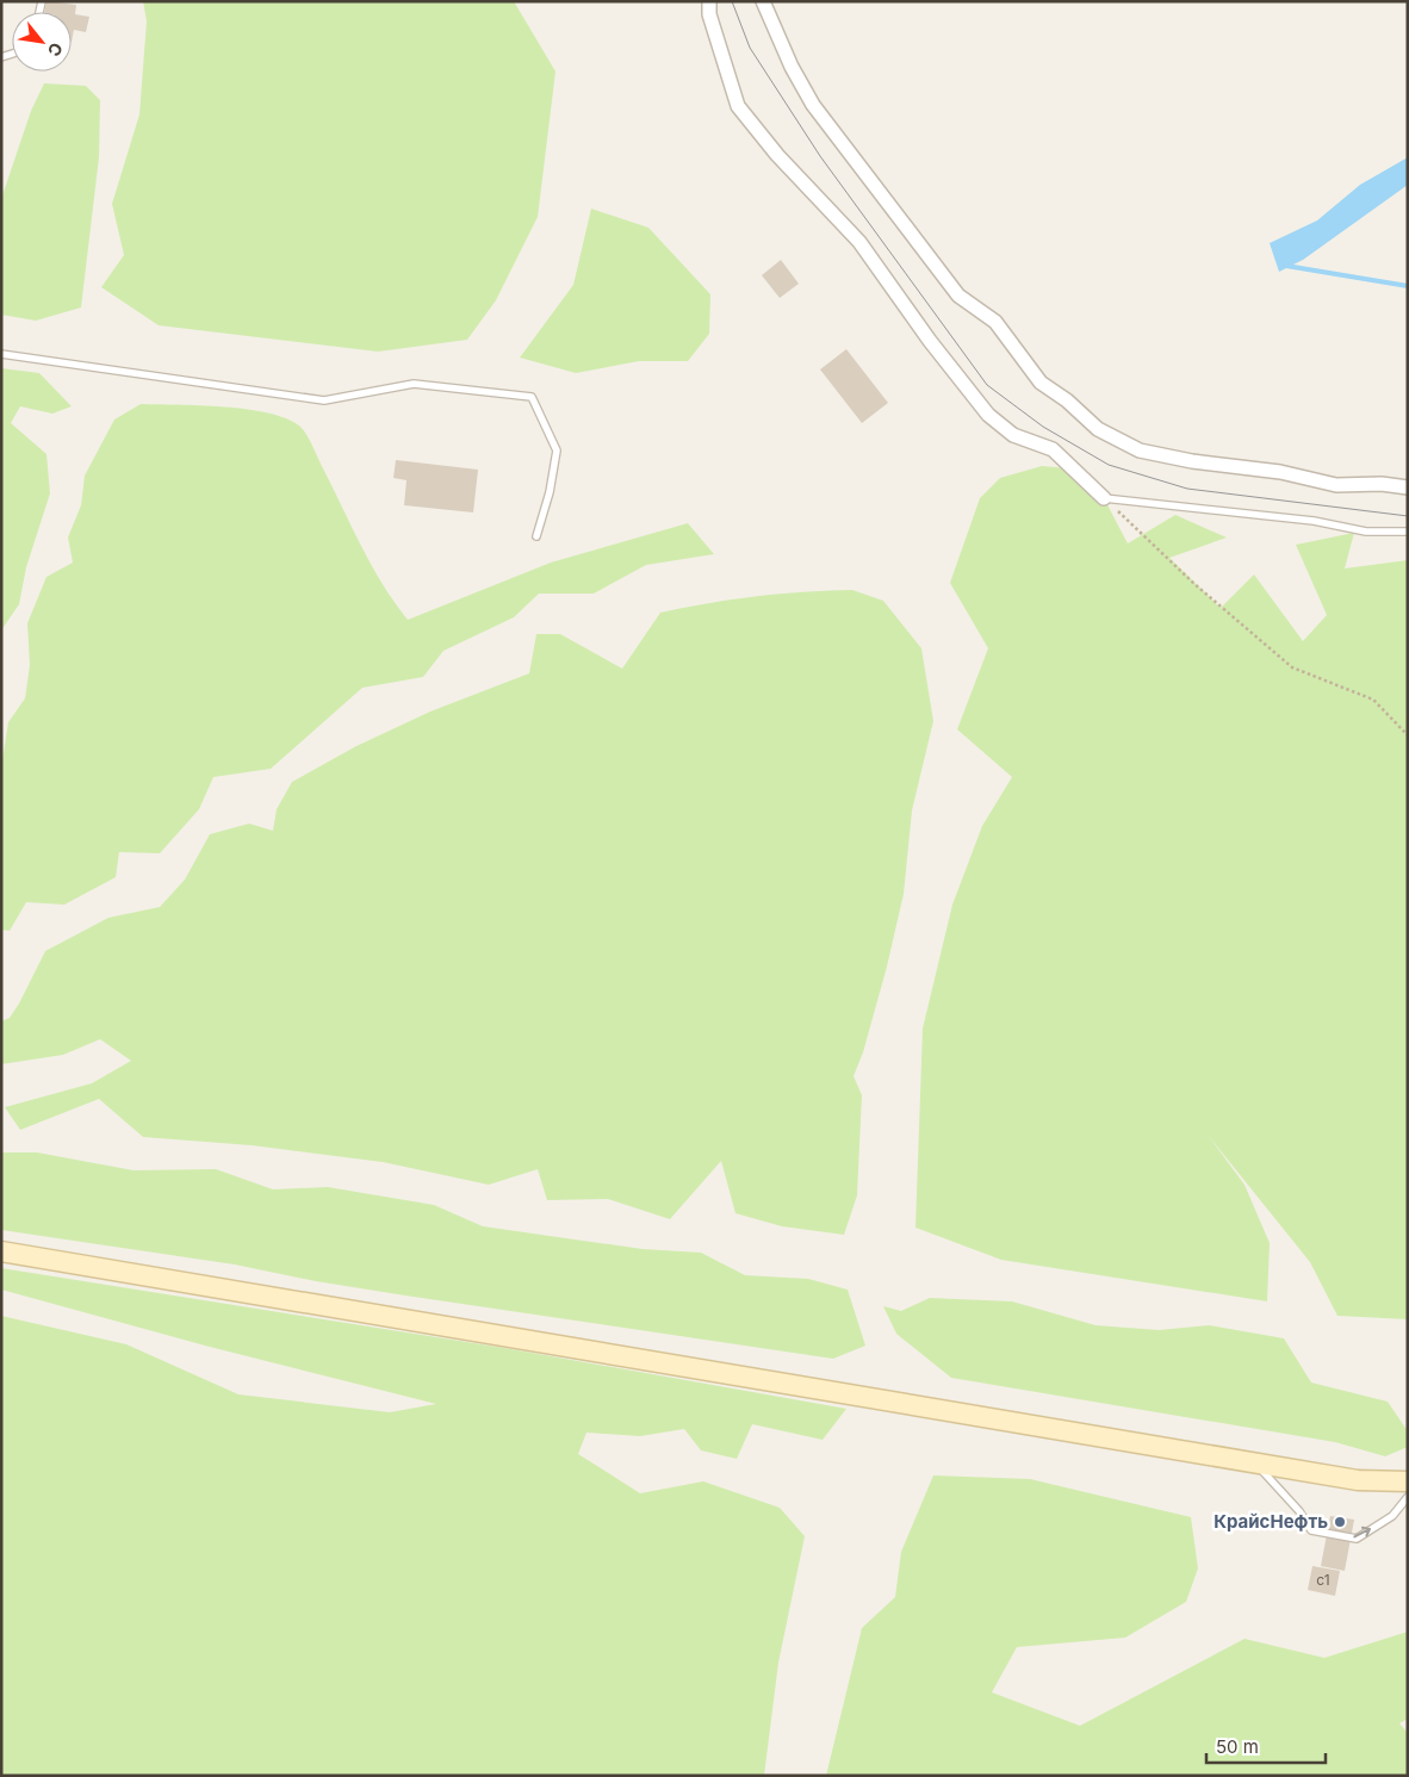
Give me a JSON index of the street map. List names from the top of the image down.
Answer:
{
  "places": ["КрайсНефть"],
  "house_numbers": ["с1"],
  "scale_bar": "50 m",
  "north": "bottom right"
}
